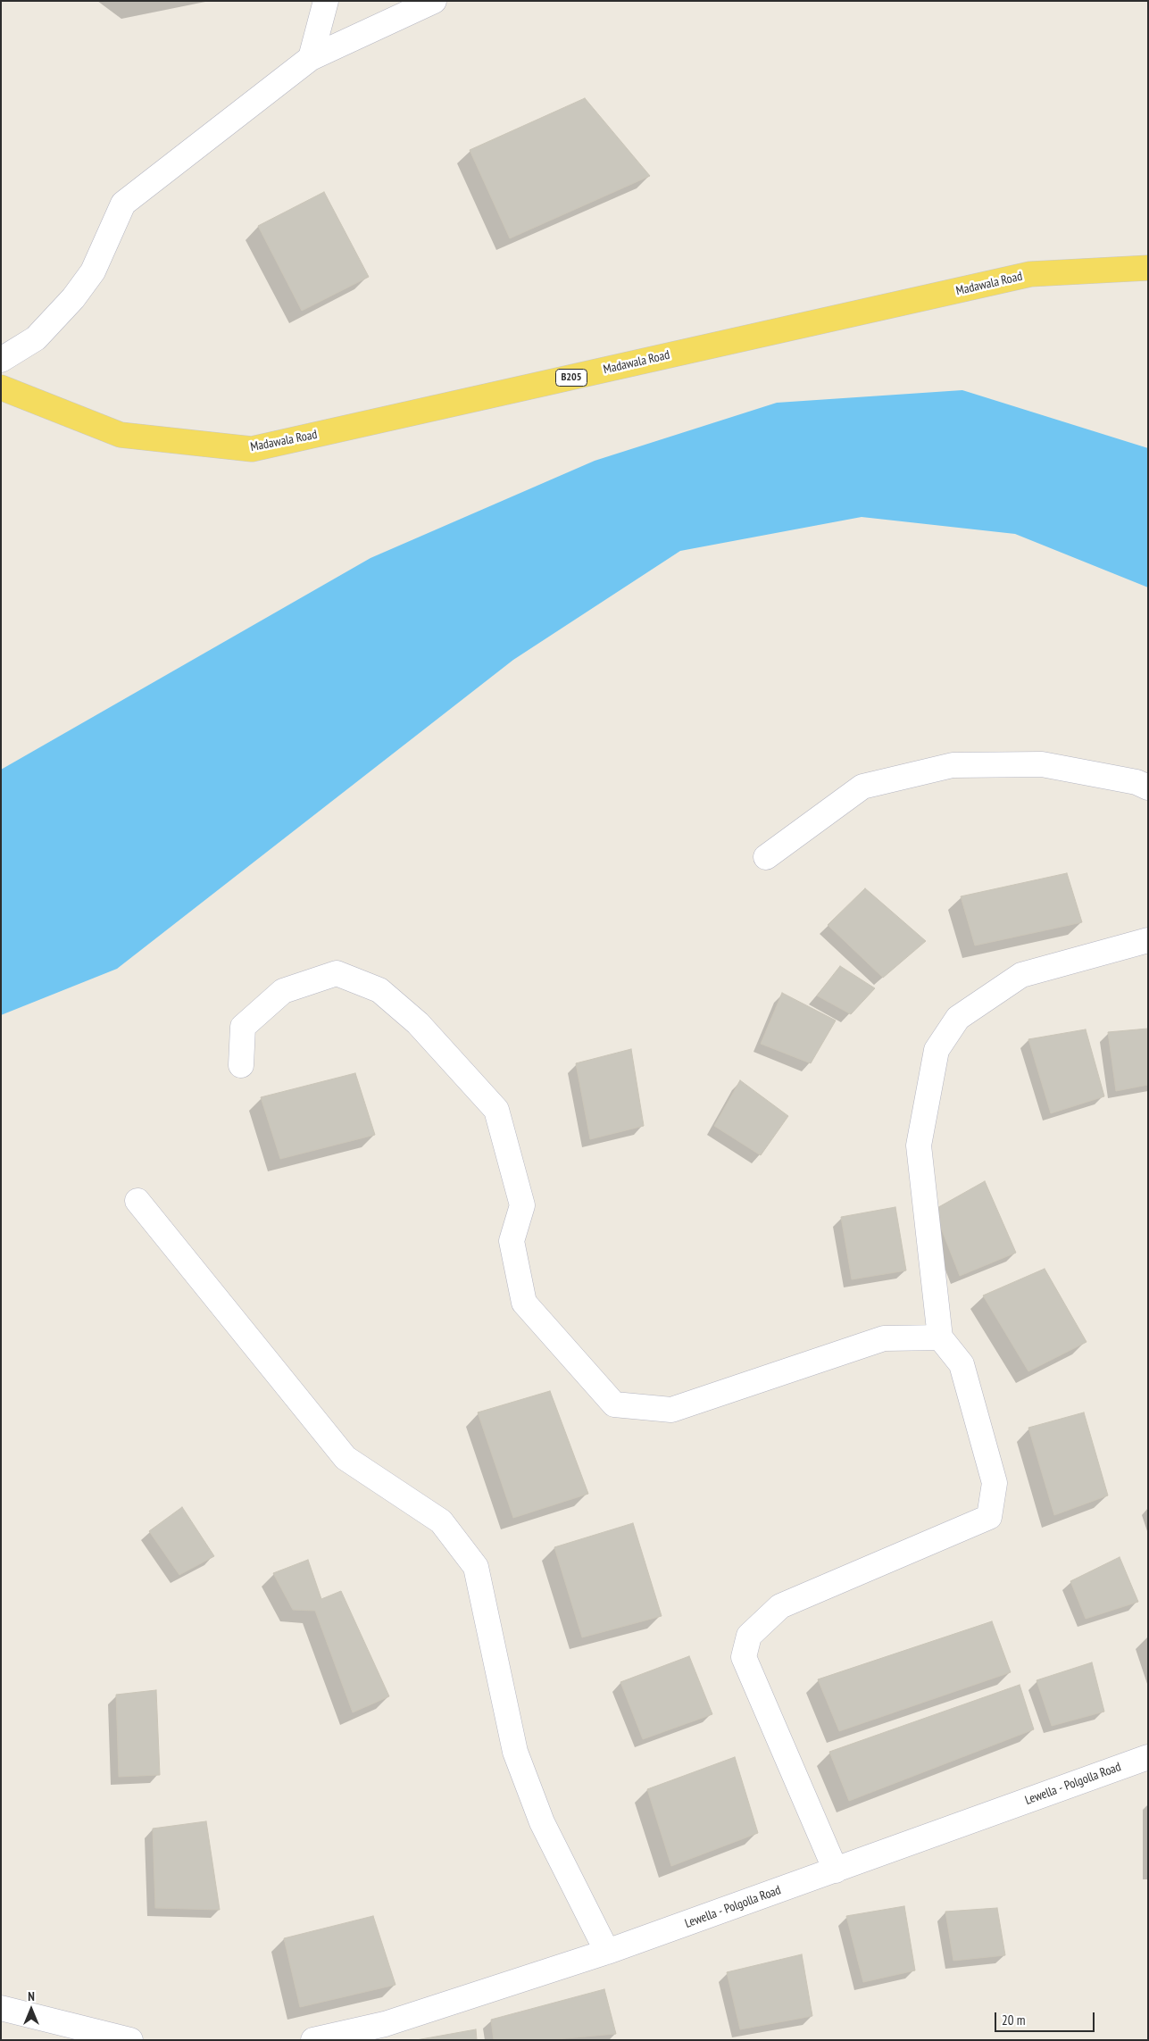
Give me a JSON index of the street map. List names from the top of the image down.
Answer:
{
  "streets": {
    "main road": ["Madawala Road", "B205"],
    "street": ["Lewella - Polgolla Road"]
  },
  "scale_bar": "20 m",
  "north": "top"
}
